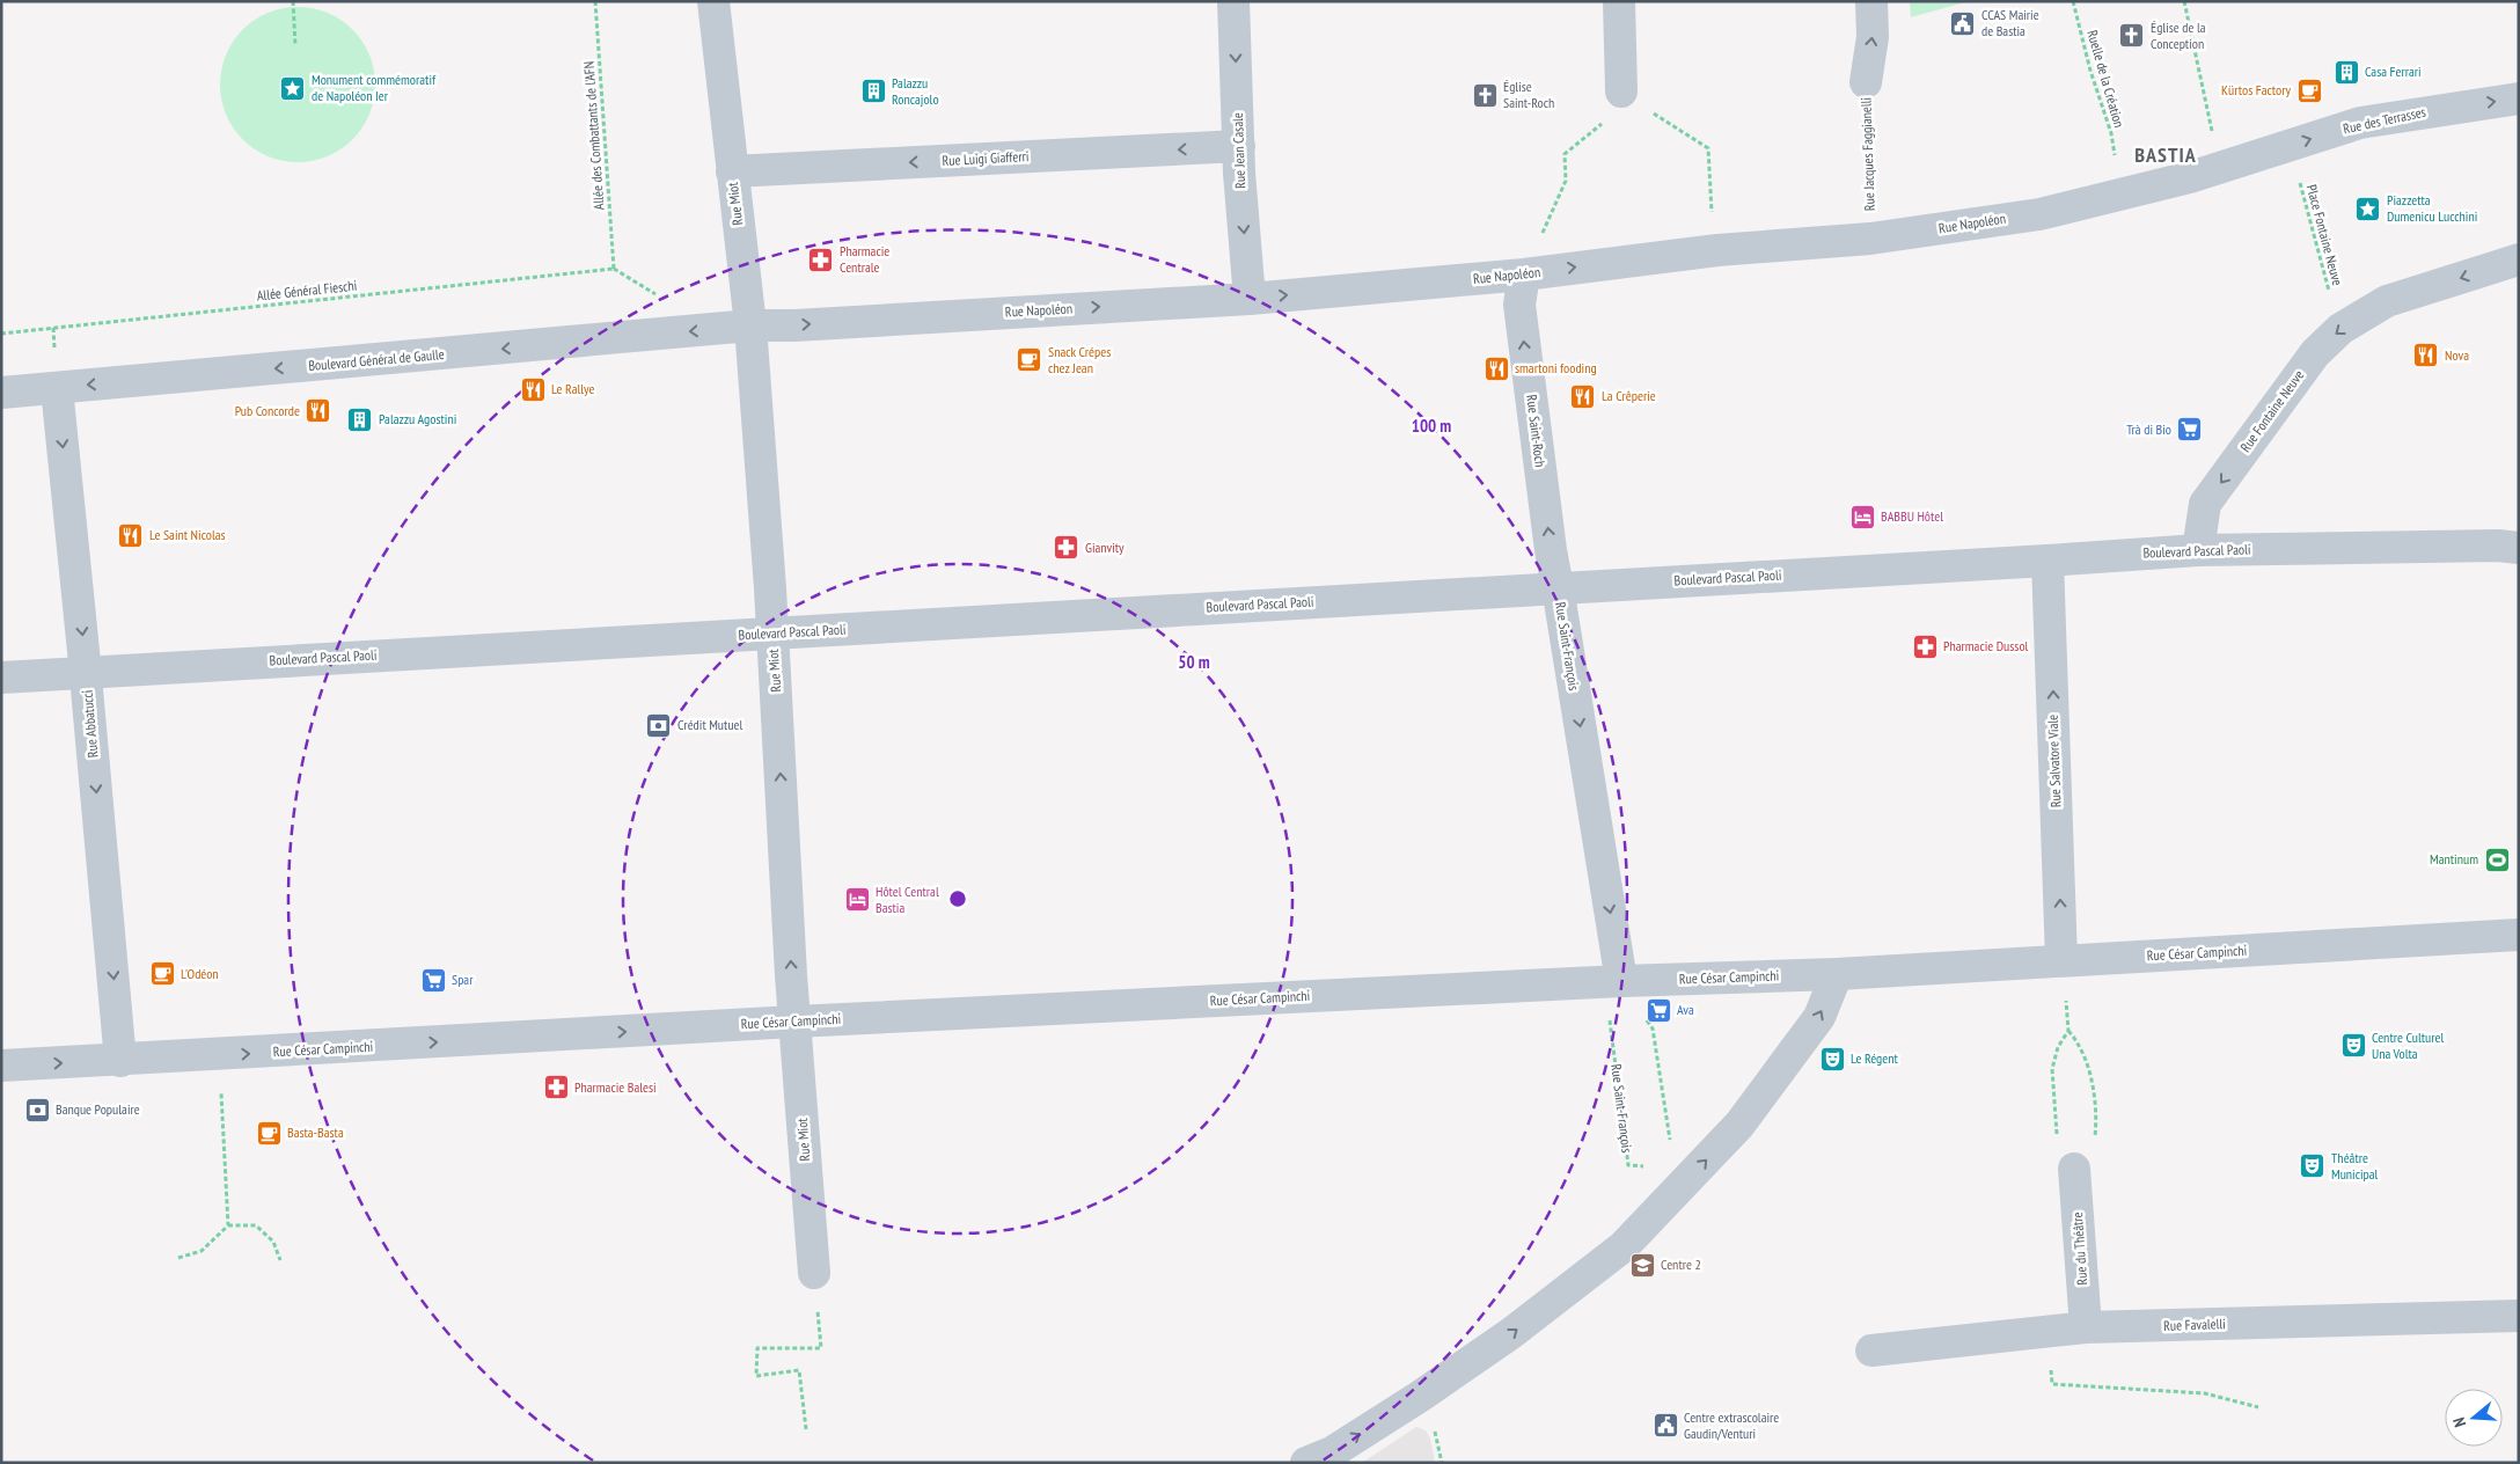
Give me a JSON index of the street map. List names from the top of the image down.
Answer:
{
  "streets": {
    "street": [
      "Rue des Terrasses",
      "Rue Jean Casale",
      "Rue Jacques Faggianelli",
      "Rue Luigi Giafferri",
      "Rue Miot",
      "Rue Napoléon",
      "Boulevard Général de Gaulle",
      "Rue Fontaine Neuve",
      "Rue Saint-Roch",
      "Boulevard Pascal Paoli",
      "Rue Saint-François",
      "Rue Abbatucci",
      "Rue Salvatore Viale",
      "Rue César Campinchi",
      "Rue du Théâtre",
      "Rue Favalelli"
    ],
    "path": [
      "Ruelle de la Création",
      "Allée des Combattants de l'AFN",
      "Place Fontaine Neuve",
      "Allée Général Fieschi"
    ]
  },
  "crossings": [
    ["Ruelle de la Création", "Rue Napoléon"],
    ["Rue des Terrasses", "Rue Napoléon"],
    ["Rue des Terrasses", "Place Fontaine Neuve"],
    ["Allée des Combattants de l'AFN", "Allée Général Fieschi"],
    ["Rue Jean Casale", "Rue Luigi Giafferri"],
    ["Rue Jean Casale", "Rue Napoléon"],
    ["Rue Jacques Faggianelli", "Rue Napoléon"],
    ["Rue Luigi Giafferri", "Rue Miot"],
    ["Rue Miot", "Rue Napoléon"],
    ["Rue Miot", "Boulevard Général de Gaulle"],
    ["Rue Miot", "Boulevard Pascal Paoli"],
    ["Rue Miot", "Rue César Campinchi"],
    ["Rue Napoléon", "Boulevard Général de Gaulle"],
    ["Rue Napoléon", "Rue Saint-Roch"],
    ["Place Fontaine Neuve", "Rue Fontaine Neuve"],
    ["Boulevard Général de Gaulle", "Rue Abbatucci"],
    ["Rue Fontaine Neuve", "Boulevard Pascal Paoli"],
    ["Rue Saint-Roch", "Boulevard Pascal Paoli"],
    ["Rue Saint-Roch", "Rue Saint-François"],
    ["Boulevard Pascal Paoli", "Rue Saint-François"],
    ["Boulevard Pascal Paoli", "Rue Abbatucci"],
    ["Boulevard Pascal Paoli", "Rue Salvatore Viale"],
    ["Rue Saint-François", "Rue César Campinchi"],
    ["Rue Abbatucci", "Rue César Campinchi"],
    ["Rue Salvatore Viale", "Rue César Campinchi"],
    ["Rue du Théâtre", "Rue Favalelli"]
  ],
  "one_way": [
    "Rue des Terrasses",
    "Rue Jean Casale",
    "Rue Luigi Giafferri",
    "Rue Napoléon",
    "Boulevard Général de Gaulle",
    "Rue Fontaine Neuve",
    "Rue Saint-Roch",
    "Rue Saint-François",
    "Rue Abbatucci",
    "Rue Salvatore Viale"
  ],
  "districts": ["BASTIA"],
  "places": {
    "public building": ["CCAS Mairie de Bastia", "Centre extrascolaire Gaudin/Venturi"],
    "church": ["Église de la Conception", "Église Saint-Roch"],
    "building": ["Casa Ferrari", "Palazzu Roncajolo", "Palazzu Agostini"],
    "place": ["Monument commémoratif de Napoléon Ier", "Piazzetta Dumenicu Lucchini"],
    "cafe": [
      "Kürtos Factory",
      "Snack Crépes chez Jean",
      "L'Odéon",
      "Basta-Basta"
    ],
    "pharmacy": [
      "Pharmacie Centrale",
      "Gianvity",
      "Pharmacie Dussol",
      "Pharmacie Balesi"
    ],
    "restaurant": [
      "Nova",
      "smartoni fooding",
      "Le Rallye",
      "La Crêperie",
      "Pub Concorde",
      "Le Saint Nicolas"
    ],
    "supermarket": ["Trà di Bio", "Spar", "Ava"],
    "hotel": ["BABBU Hôtel", "Hôtel Central Bastia"],
    "bank": ["Crédit Mutuel", "Banque Populaire"],
    "sports": ["Mantinum"],
    "theatre": ["Centre Culturel Una Volta", "Le Régent", "Théâtre Municipal"],
    "school or university": ["Centre 2"]
  },
  "north": "left",
  "rings": ["100 m", "50 m"]
}
